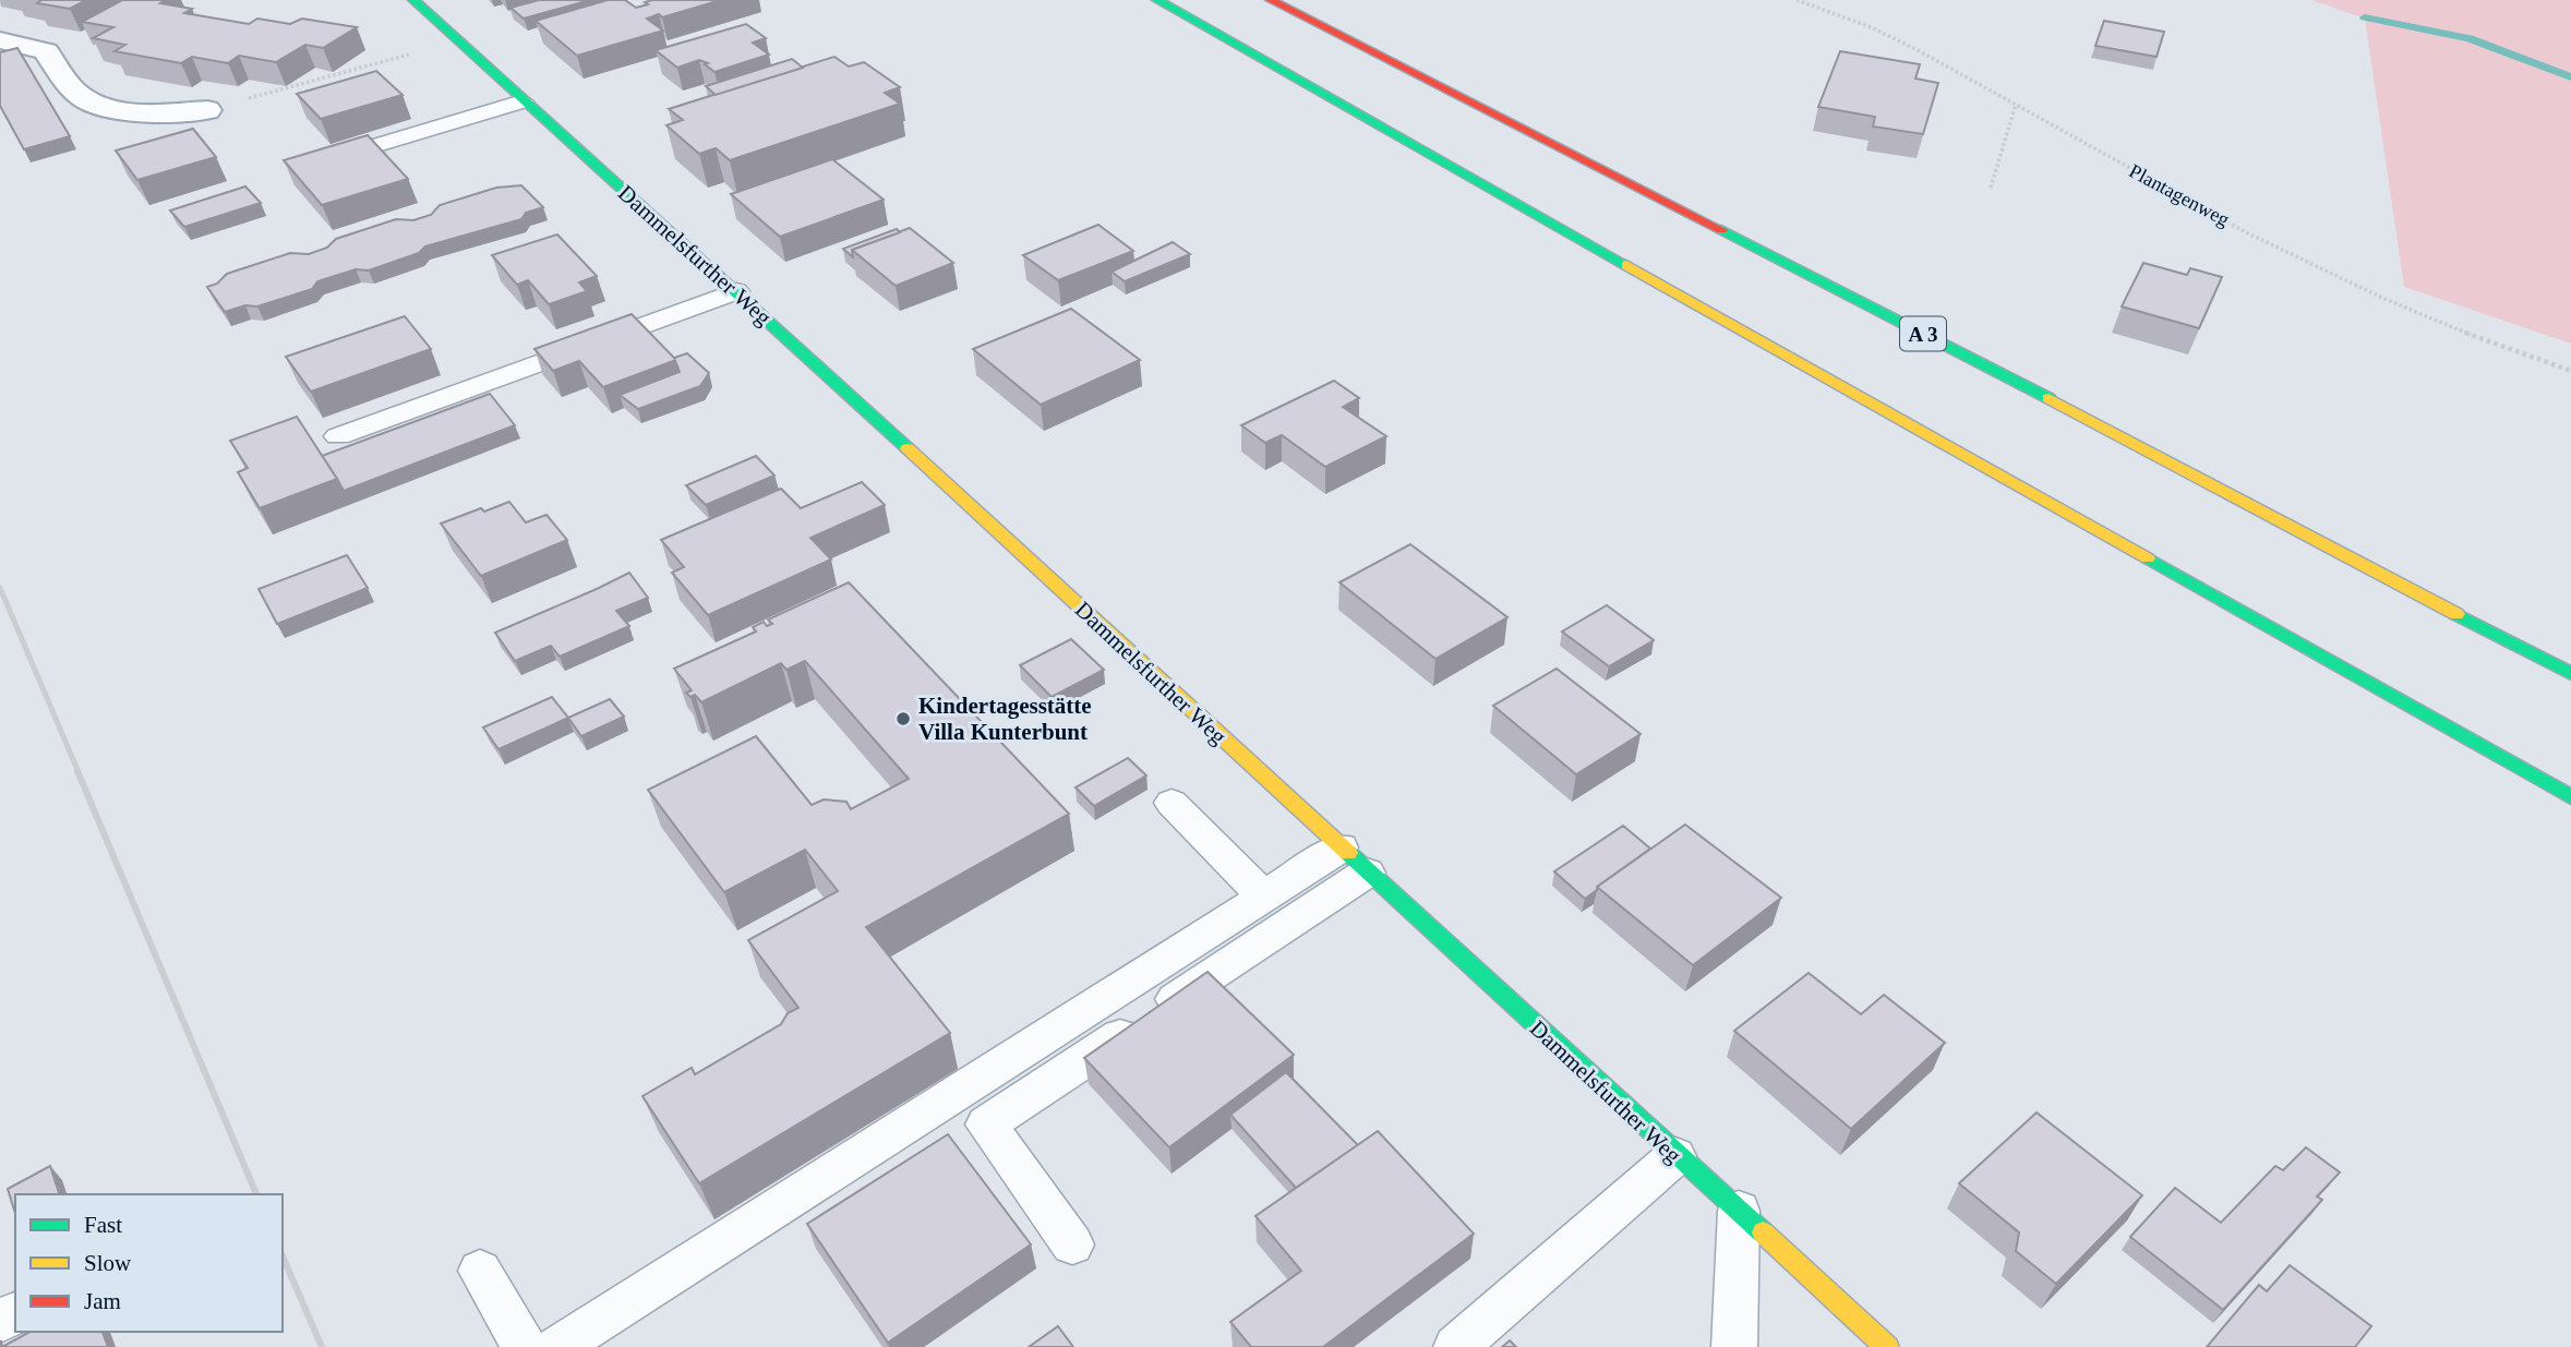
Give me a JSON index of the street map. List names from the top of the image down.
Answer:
{
  "streets": {
    "main road": ["Dammelsfurther Weg", "A 3"],
    "path": ["Plantagenweg"]
  },
  "places": ["Kindertagesstätte Villa Kunterbunt"],
  "legend": ["Fast", "Slow", "Jam"]
}
